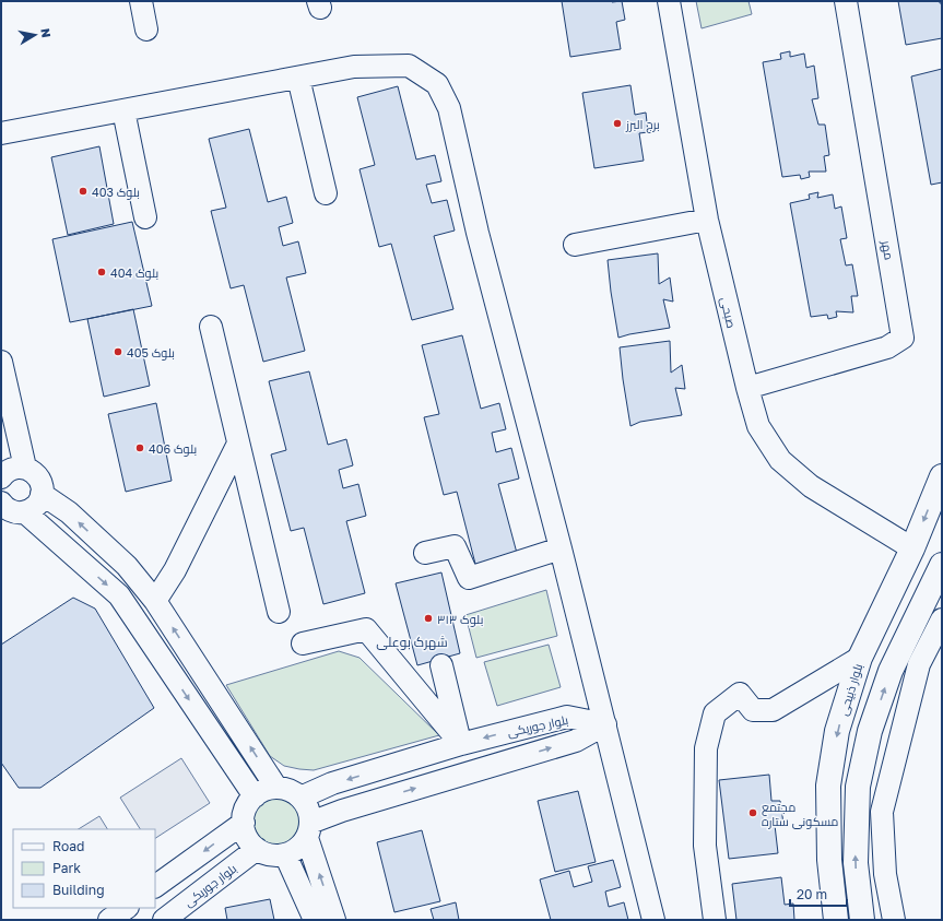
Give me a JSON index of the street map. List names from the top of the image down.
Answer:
{
  "streets": {
    "main road": ["بلوار ذبیحی"],
    "street": ["مهر", "صبحی", "بلوار جوریکی"]
  },
  "crossings": [
    ["مهر", "صبحی"],
    ["صبحی", "بلوار ذبیحی"]
  ],
  "districts": ["شهرک بوعلی"],
  "places": [
    "برج البرز",
    "بلوک 403",
    "بلوک 404",
    "بلوک 405",
    "بلوک 406",
    "بلوک ۳۱۳",
    "مجتمع مسکونی ستاره"
  ],
  "legend": ["Road", "Park", "Building"],
  "scale_bar": "20 m",
  "north": "right"
}
